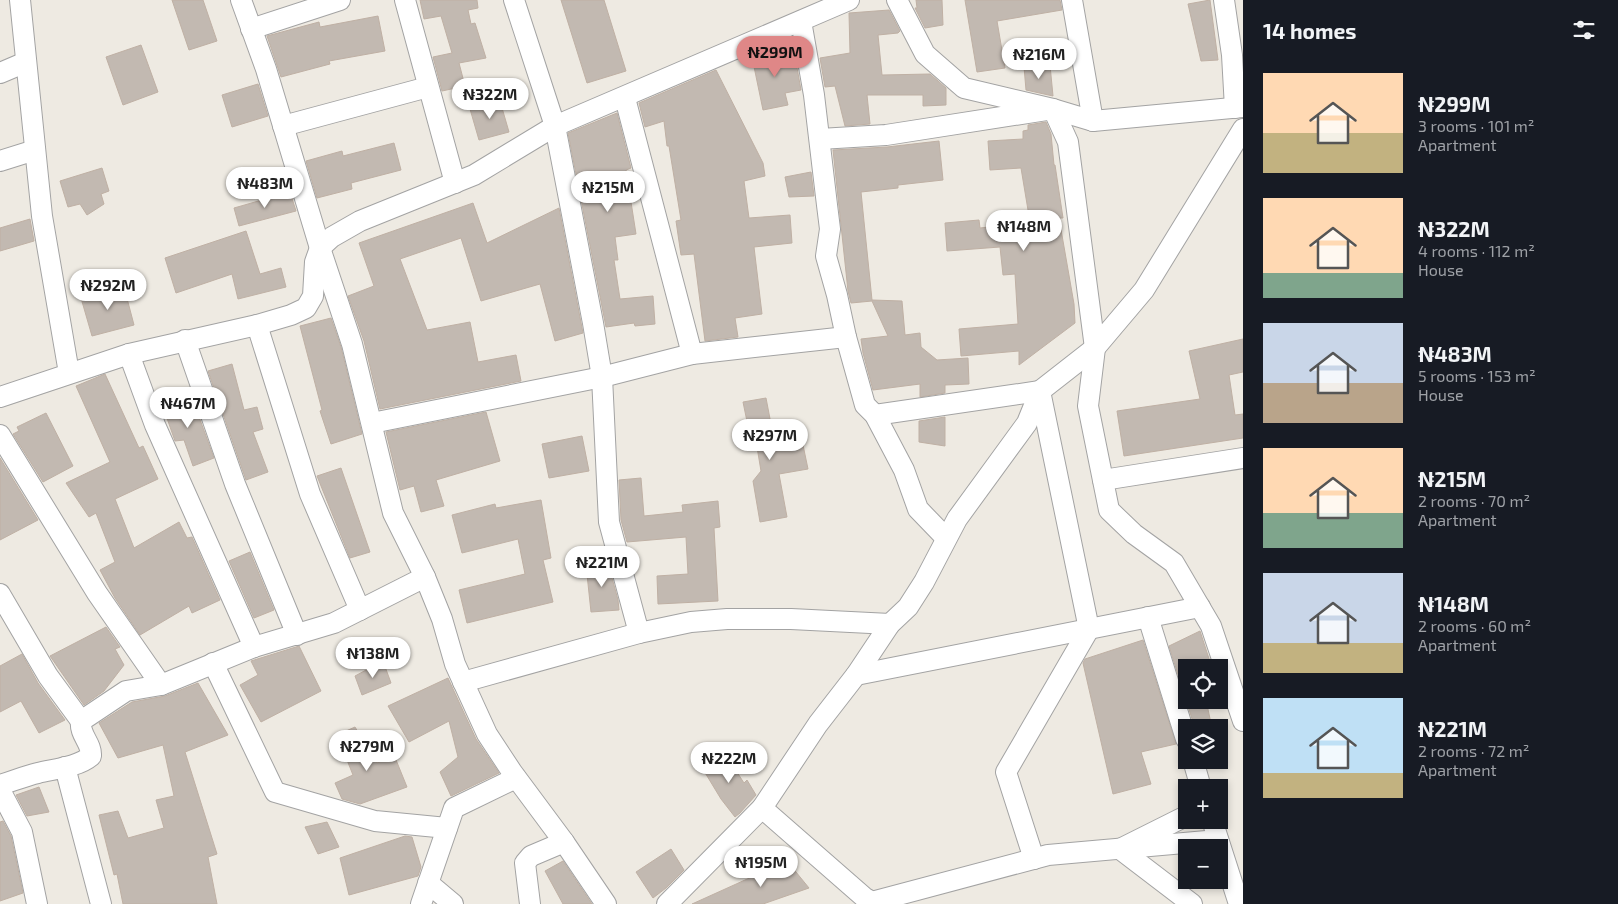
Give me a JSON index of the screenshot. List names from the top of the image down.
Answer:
{
  "page": {
    "heading": "14 homes",
    "price": [
      "₦299M",
      "₦216M",
      "₦322M",
      "₦483M",
      "₦215M",
      "₦148M",
      "₦292M",
      "₦467M",
      "₦297M",
      "₦221M",
      "₦138M",
      "₦279M",
      "₦222M",
      "₦195M"
    ],
    "list": [
      {
        "name": "₦299M",
        "note": "3 rooms · 101 m² · Apartment"
      },
      {
        "name": "₦322M",
        "note": "4 rooms · 112 m² · House"
      },
      {
        "name": "₦483M",
        "note": "5 rooms · 153 m² · House"
      },
      {
        "name": "₦215M",
        "note": "2 rooms · 70 m² · Apartment"
      },
      {
        "name": "₦148M",
        "note": "2 rooms · 60 m² · Apartment"
      },
      {
        "name": "₦221M",
        "note": "2 rooms · 72 m² · Apartment"
      }
    ],
    "map_buttons": ["+", "−"]
  }
}
